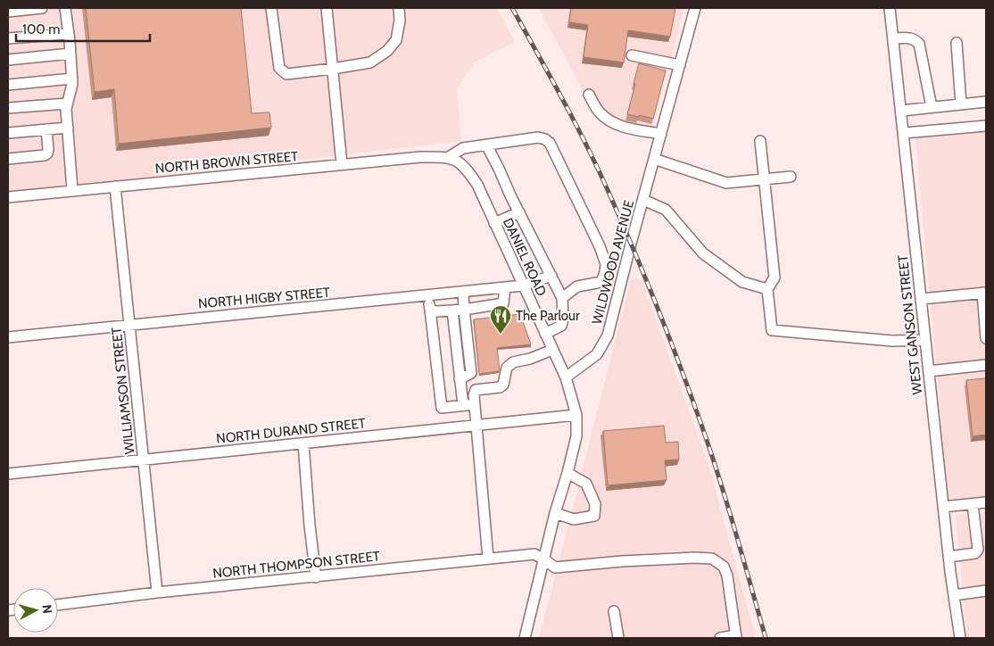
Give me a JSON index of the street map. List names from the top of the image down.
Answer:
{
  "streets": {
    "street": [
      "NORTH BROWN STREET",
      "DANIEL ROAD",
      "WILDWOOD AVENUE",
      "NORTH HIGBY STREET",
      "WEST GANSON STREET",
      "WILLIAMSON STREET",
      "NORTH DURAND STREET",
      "NORTH THOMPSON STREET"
    ]
  },
  "crossings": [
    ["NORTH BROWN STREET", "DANIEL ROAD"],
    ["NORTH BROWN STREET", "WILLIAMSON STREET"],
    ["DANIEL ROAD", "WILDWOOD AVENUE"],
    ["DANIEL ROAD", "NORTH HIGBY STREET"],
    ["NORTH HIGBY STREET", "WILLIAMSON STREET"],
    ["WILLIAMSON STREET", "NORTH DURAND STREET"],
    ["WILLIAMSON STREET", "NORTH THOMPSON STREET"]
  ],
  "places": {
    "restaurant": ["The Parlour"]
  },
  "scale_bar": "100 m",
  "north": "right"
}
